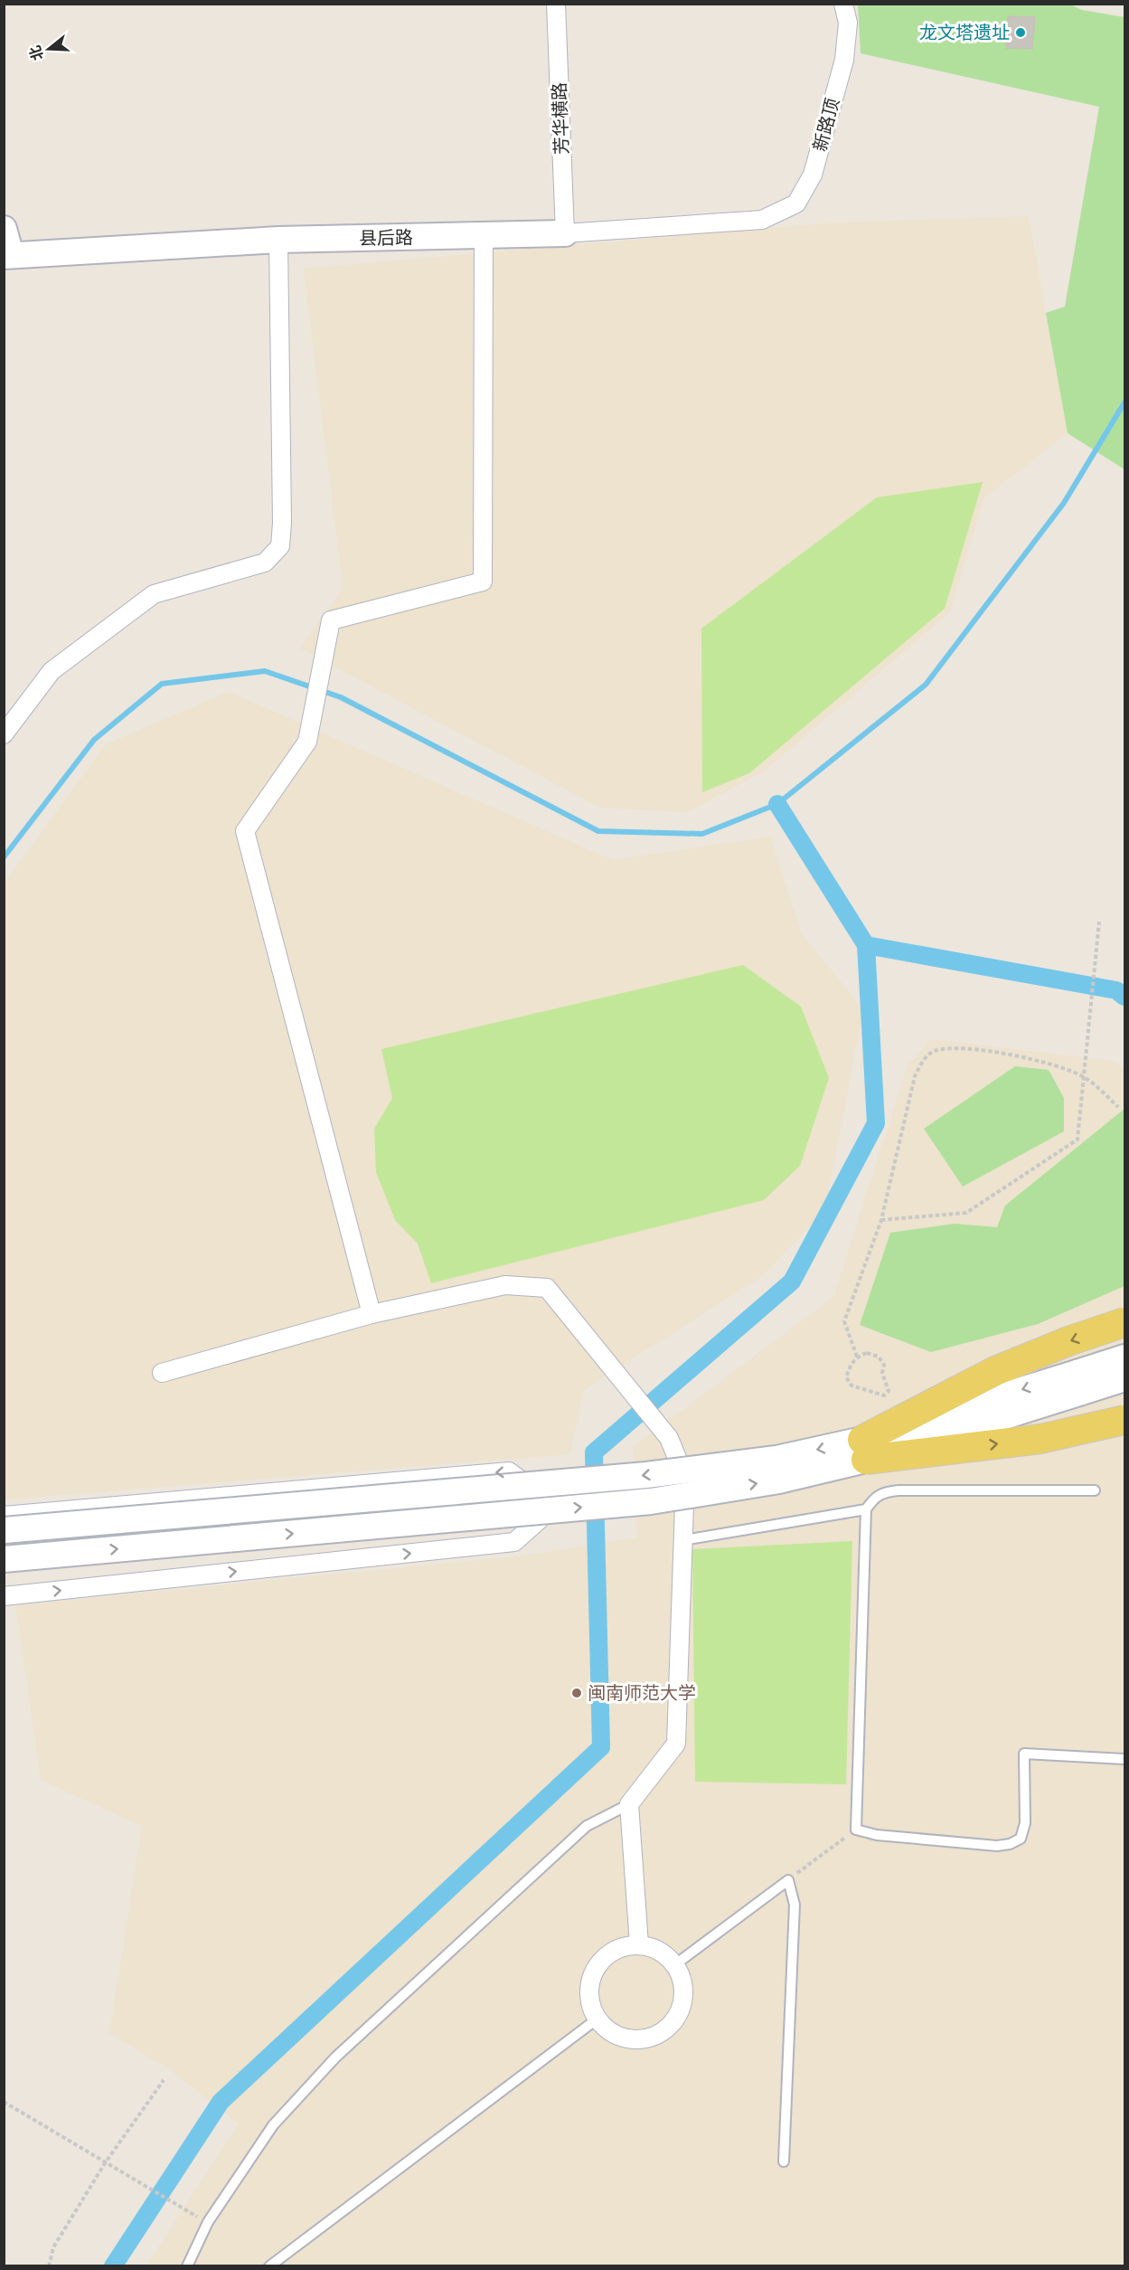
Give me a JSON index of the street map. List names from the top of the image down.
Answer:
{
  "streets": {
    "street": ["芳华横路", "新路顶", "县后路"]
  },
  "crossings": [
    ["芳华横路", "县后路"],
    ["新路顶", "县后路"]
  ],
  "places": ["龙文塔遗址", "闽南师范大学"],
  "north": "left"
}
